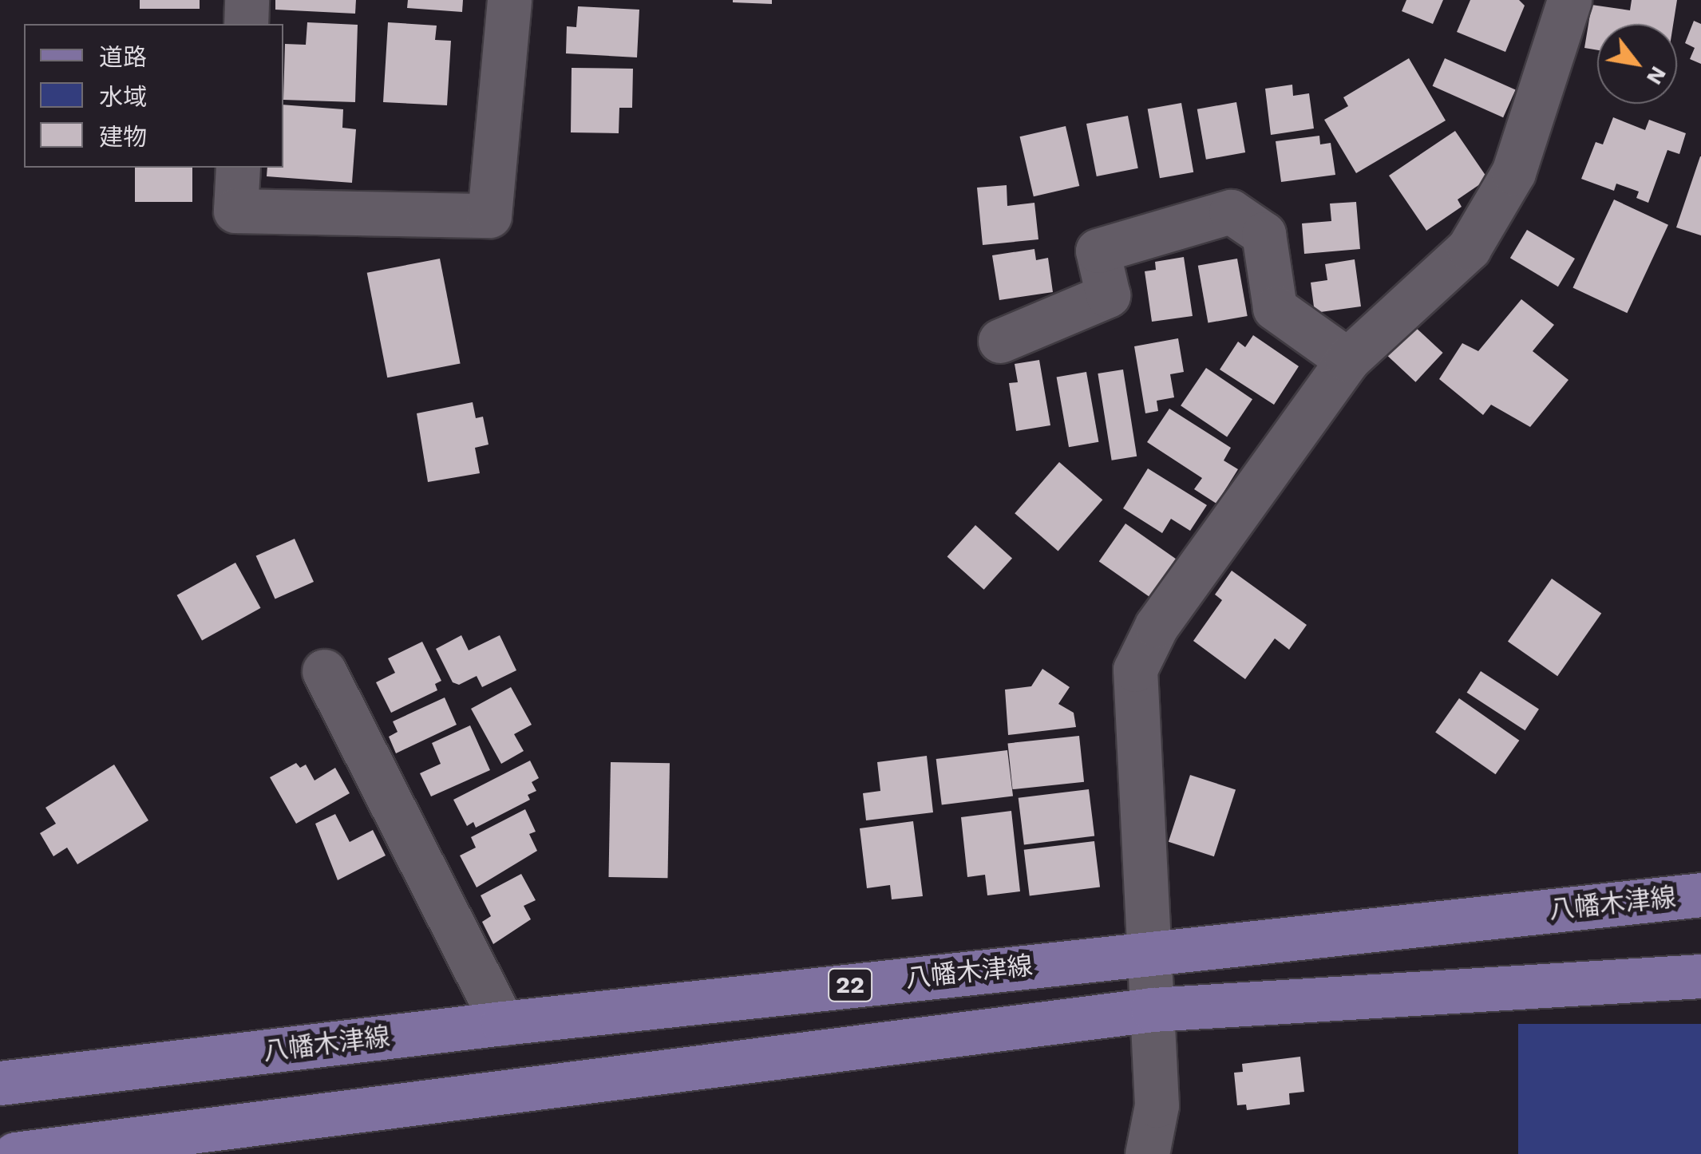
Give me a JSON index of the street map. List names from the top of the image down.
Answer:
{
  "streets": {
    "main road": ["八幡木津線", "22"]
  },
  "legend": ["道路", "水域", "建物"],
  "north": "bottom right"
}
